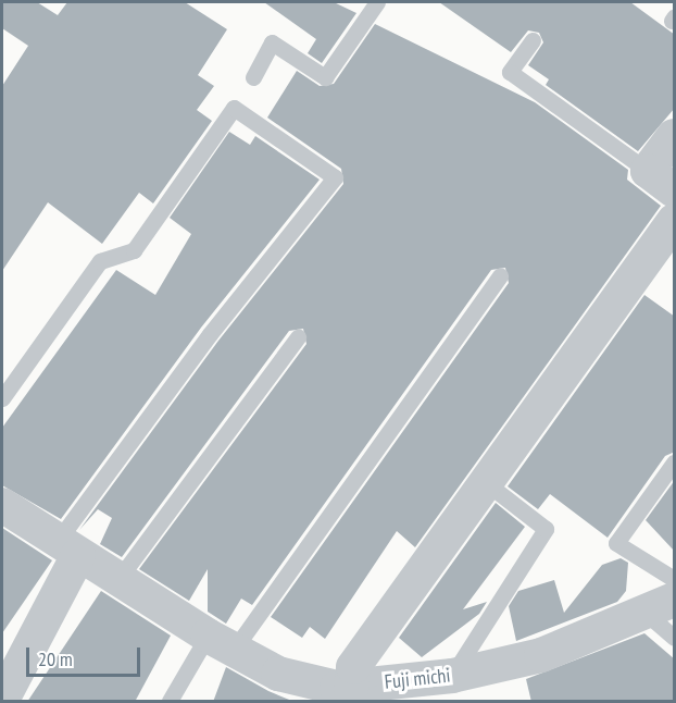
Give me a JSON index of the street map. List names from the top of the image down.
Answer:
{
  "streets": {
    "street": ["Fuji michi"]
  },
  "scale_bar": "20 m"
}
